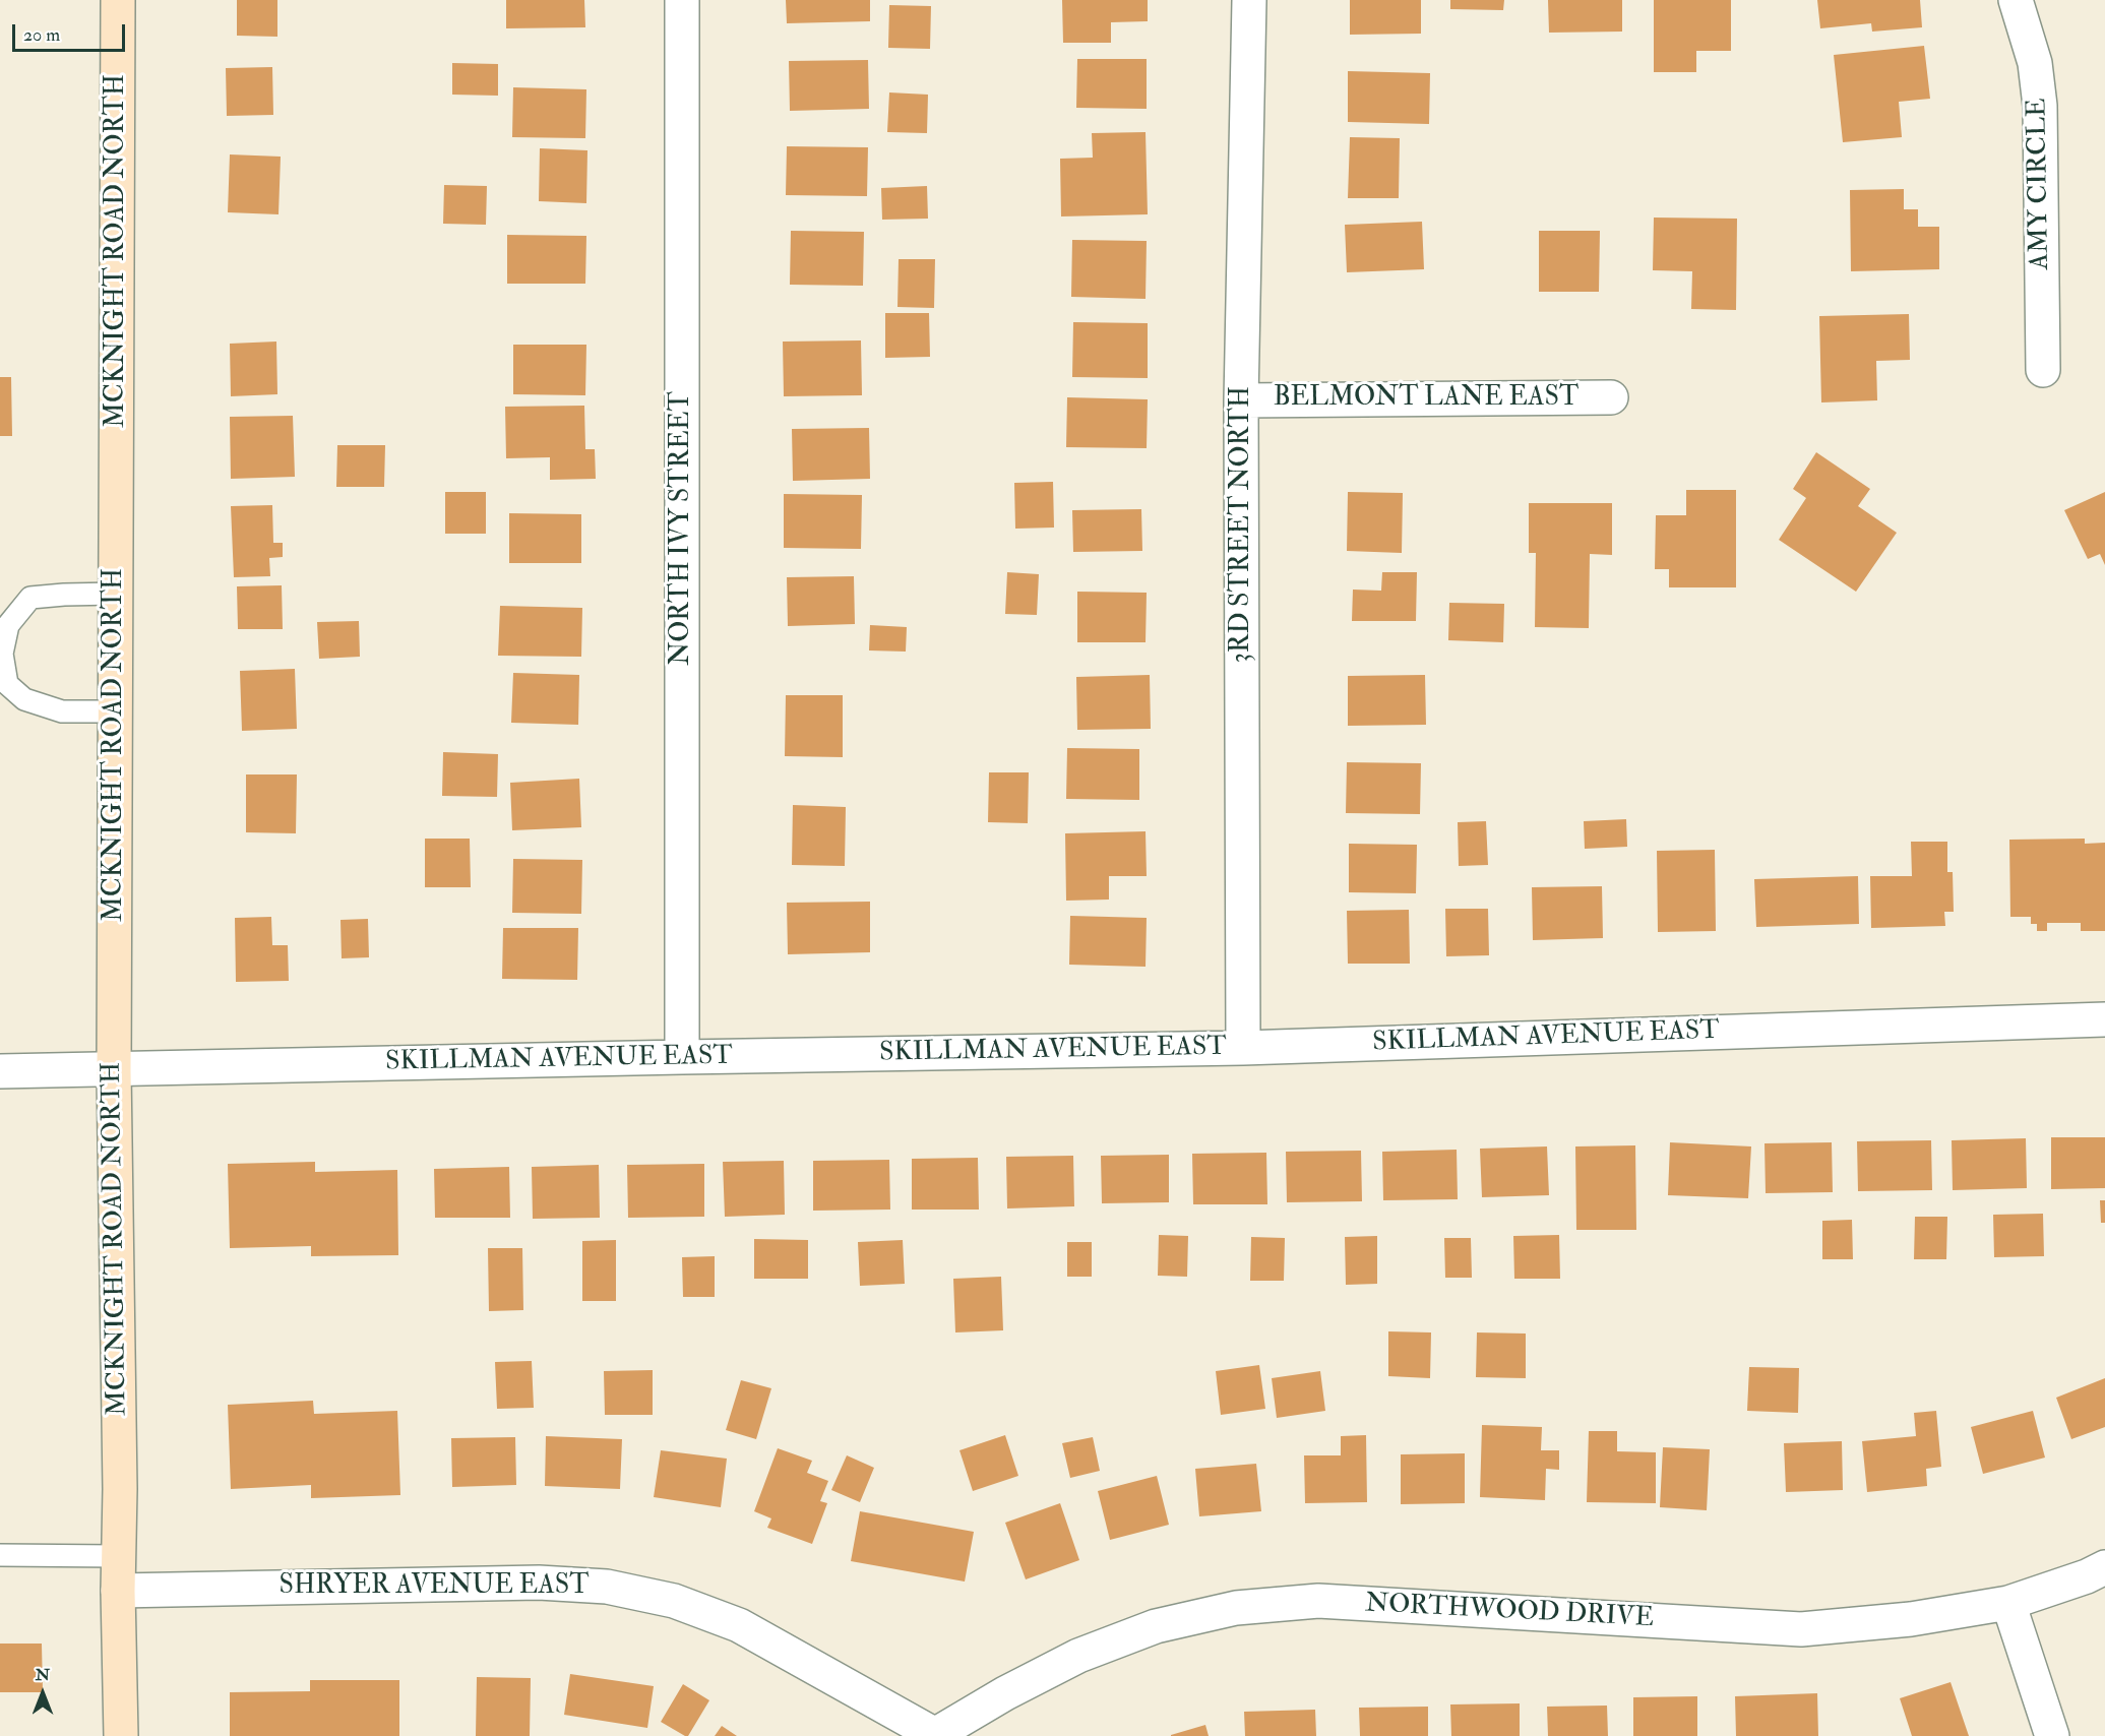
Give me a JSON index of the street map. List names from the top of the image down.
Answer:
{
  "streets": {
    "street": [
      "AMY CIRCLE",
      "MCKNIGHT ROAD NORTH",
      "BELMONT LANE EAST",
      "3RD STREET NORTH",
      "NORTH IVY STREET",
      "SKILLMAN AVENUE EAST",
      "SHRYER AVENUE EAST",
      "NORTHWOOD DRIVE"
    ]
  },
  "crossings": [
    ["MCKNIGHT ROAD NORTH", "SKILLMAN AVENUE EAST"],
    ["MCKNIGHT ROAD NORTH", "SHRYER AVENUE EAST"],
    ["BELMONT LANE EAST", "3RD STREET NORTH"],
    ["3RD STREET NORTH", "SKILLMAN AVENUE EAST"],
    ["NORTH IVY STREET", "SKILLMAN AVENUE EAST"],
    ["SHRYER AVENUE EAST", "NORTHWOOD DRIVE"]
  ],
  "scale_bar": "20 m",
  "north": "top"
}
